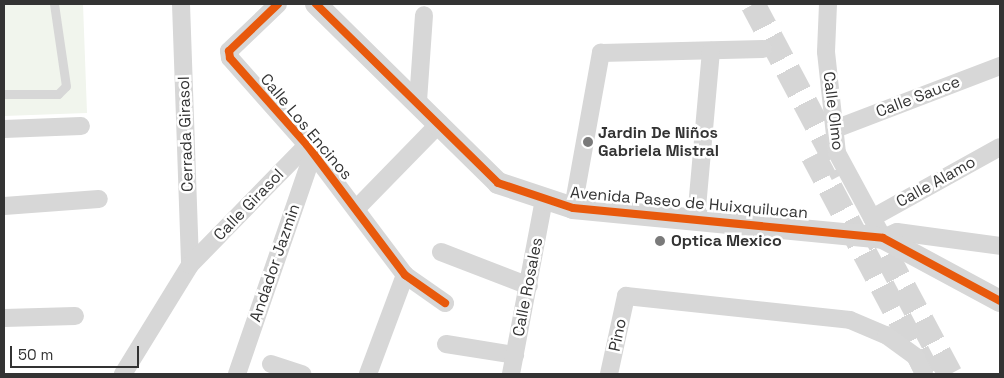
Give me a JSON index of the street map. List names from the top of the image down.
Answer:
{
  "streets": {
    "street": [
      "Calle Sauce",
      "Calle Olmo",
      "Calle Los Encinos",
      "Cerrada Girasol",
      "Calle Alamo",
      "Avenida Paseo de Huixquilucan",
      "Calle Girasol",
      "Andador Jazmin",
      "Calle Rosales",
      "Pino"
    ]
  },
  "crossings": [
    ["Calle Sauce", "Calle Olmo"],
    ["Calle Olmo", "Calle Alamo"],
    ["Calle Olmo", "Avenida Paseo de Huixquilucan"],
    ["Calle Los Encinos", "Calle Girasol"],
    ["Calle Los Encinos", "Andador Jazmin"],
    ["Cerrada Girasol", "Calle Girasol"],
    ["Avenida Paseo de Huixquilucan", "Calle Rosales"],
    ["Calle Girasol", "Andador Jazmin"]
  ],
  "places": ["Jardin De Niños Gabriela Mistral", "Optica Mexico"],
  "scale_bar": "50 m"
}
